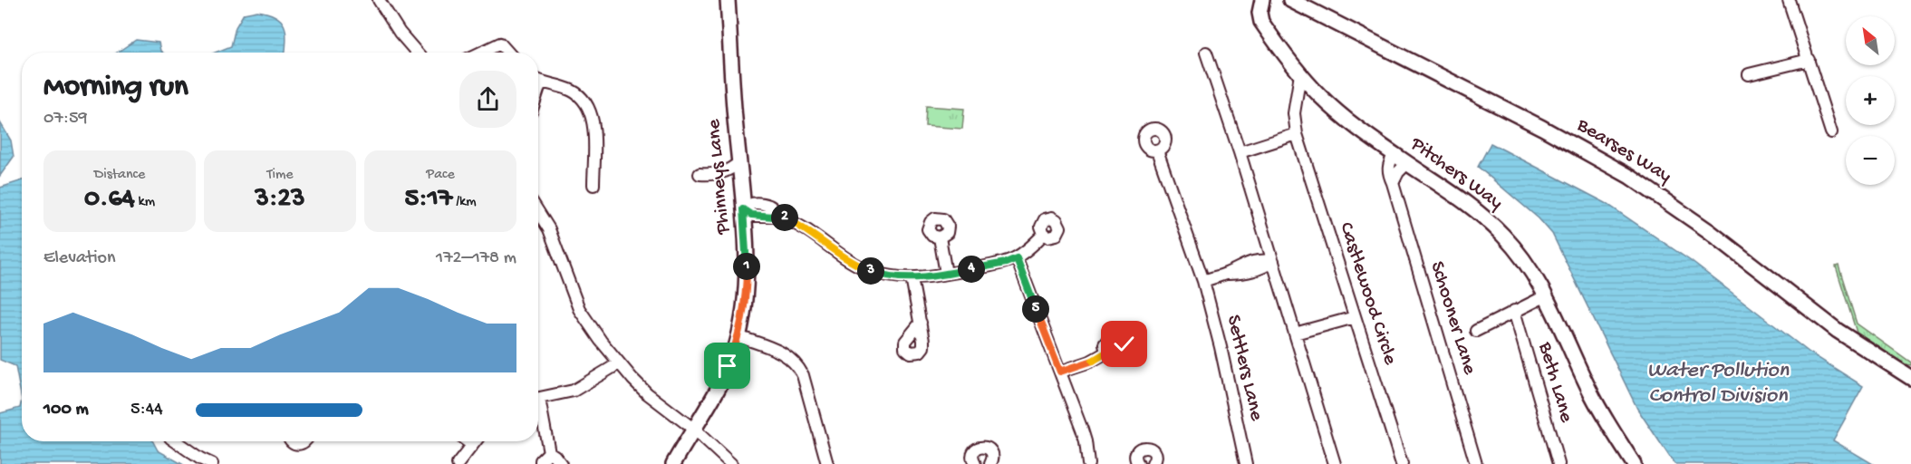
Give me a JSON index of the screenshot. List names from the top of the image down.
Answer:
{
  "streets": {
    "main road": ["Bearses Way", "Pitchers Way", "Phinneys Lane"],
    "street": [
      "Castlewood Circle",
      "Schooner Lane",
      "Settlers Lane",
      "Beth Lane"
    ]
  },
  "crossings": [
    ["Pitchers Way", "Castlewood Circle"],
    ["Pitchers Way", "Schooner Lane"]
  ],
  "water": ["Water Pollution Control Division"],
  "north": "top left",
  "page": {
    "map_buttons": ["+", "−"],
    "heading": ["Morning run", "07:59"],
    "stats": [
      ["Distance", "0.64 km"],
      ["Time", "3:23"],
      ["Pace", "5:17 /km"]
    ],
    "pins": [
      "2",
      "1",
      "4",
      "3",
      "5"
    ],
    "chart": ["Elevation", "172–178 m"],
    "list": [
      {
        "name": "100 m",
        "note": "5:44"
      }
    ]
  }
}
